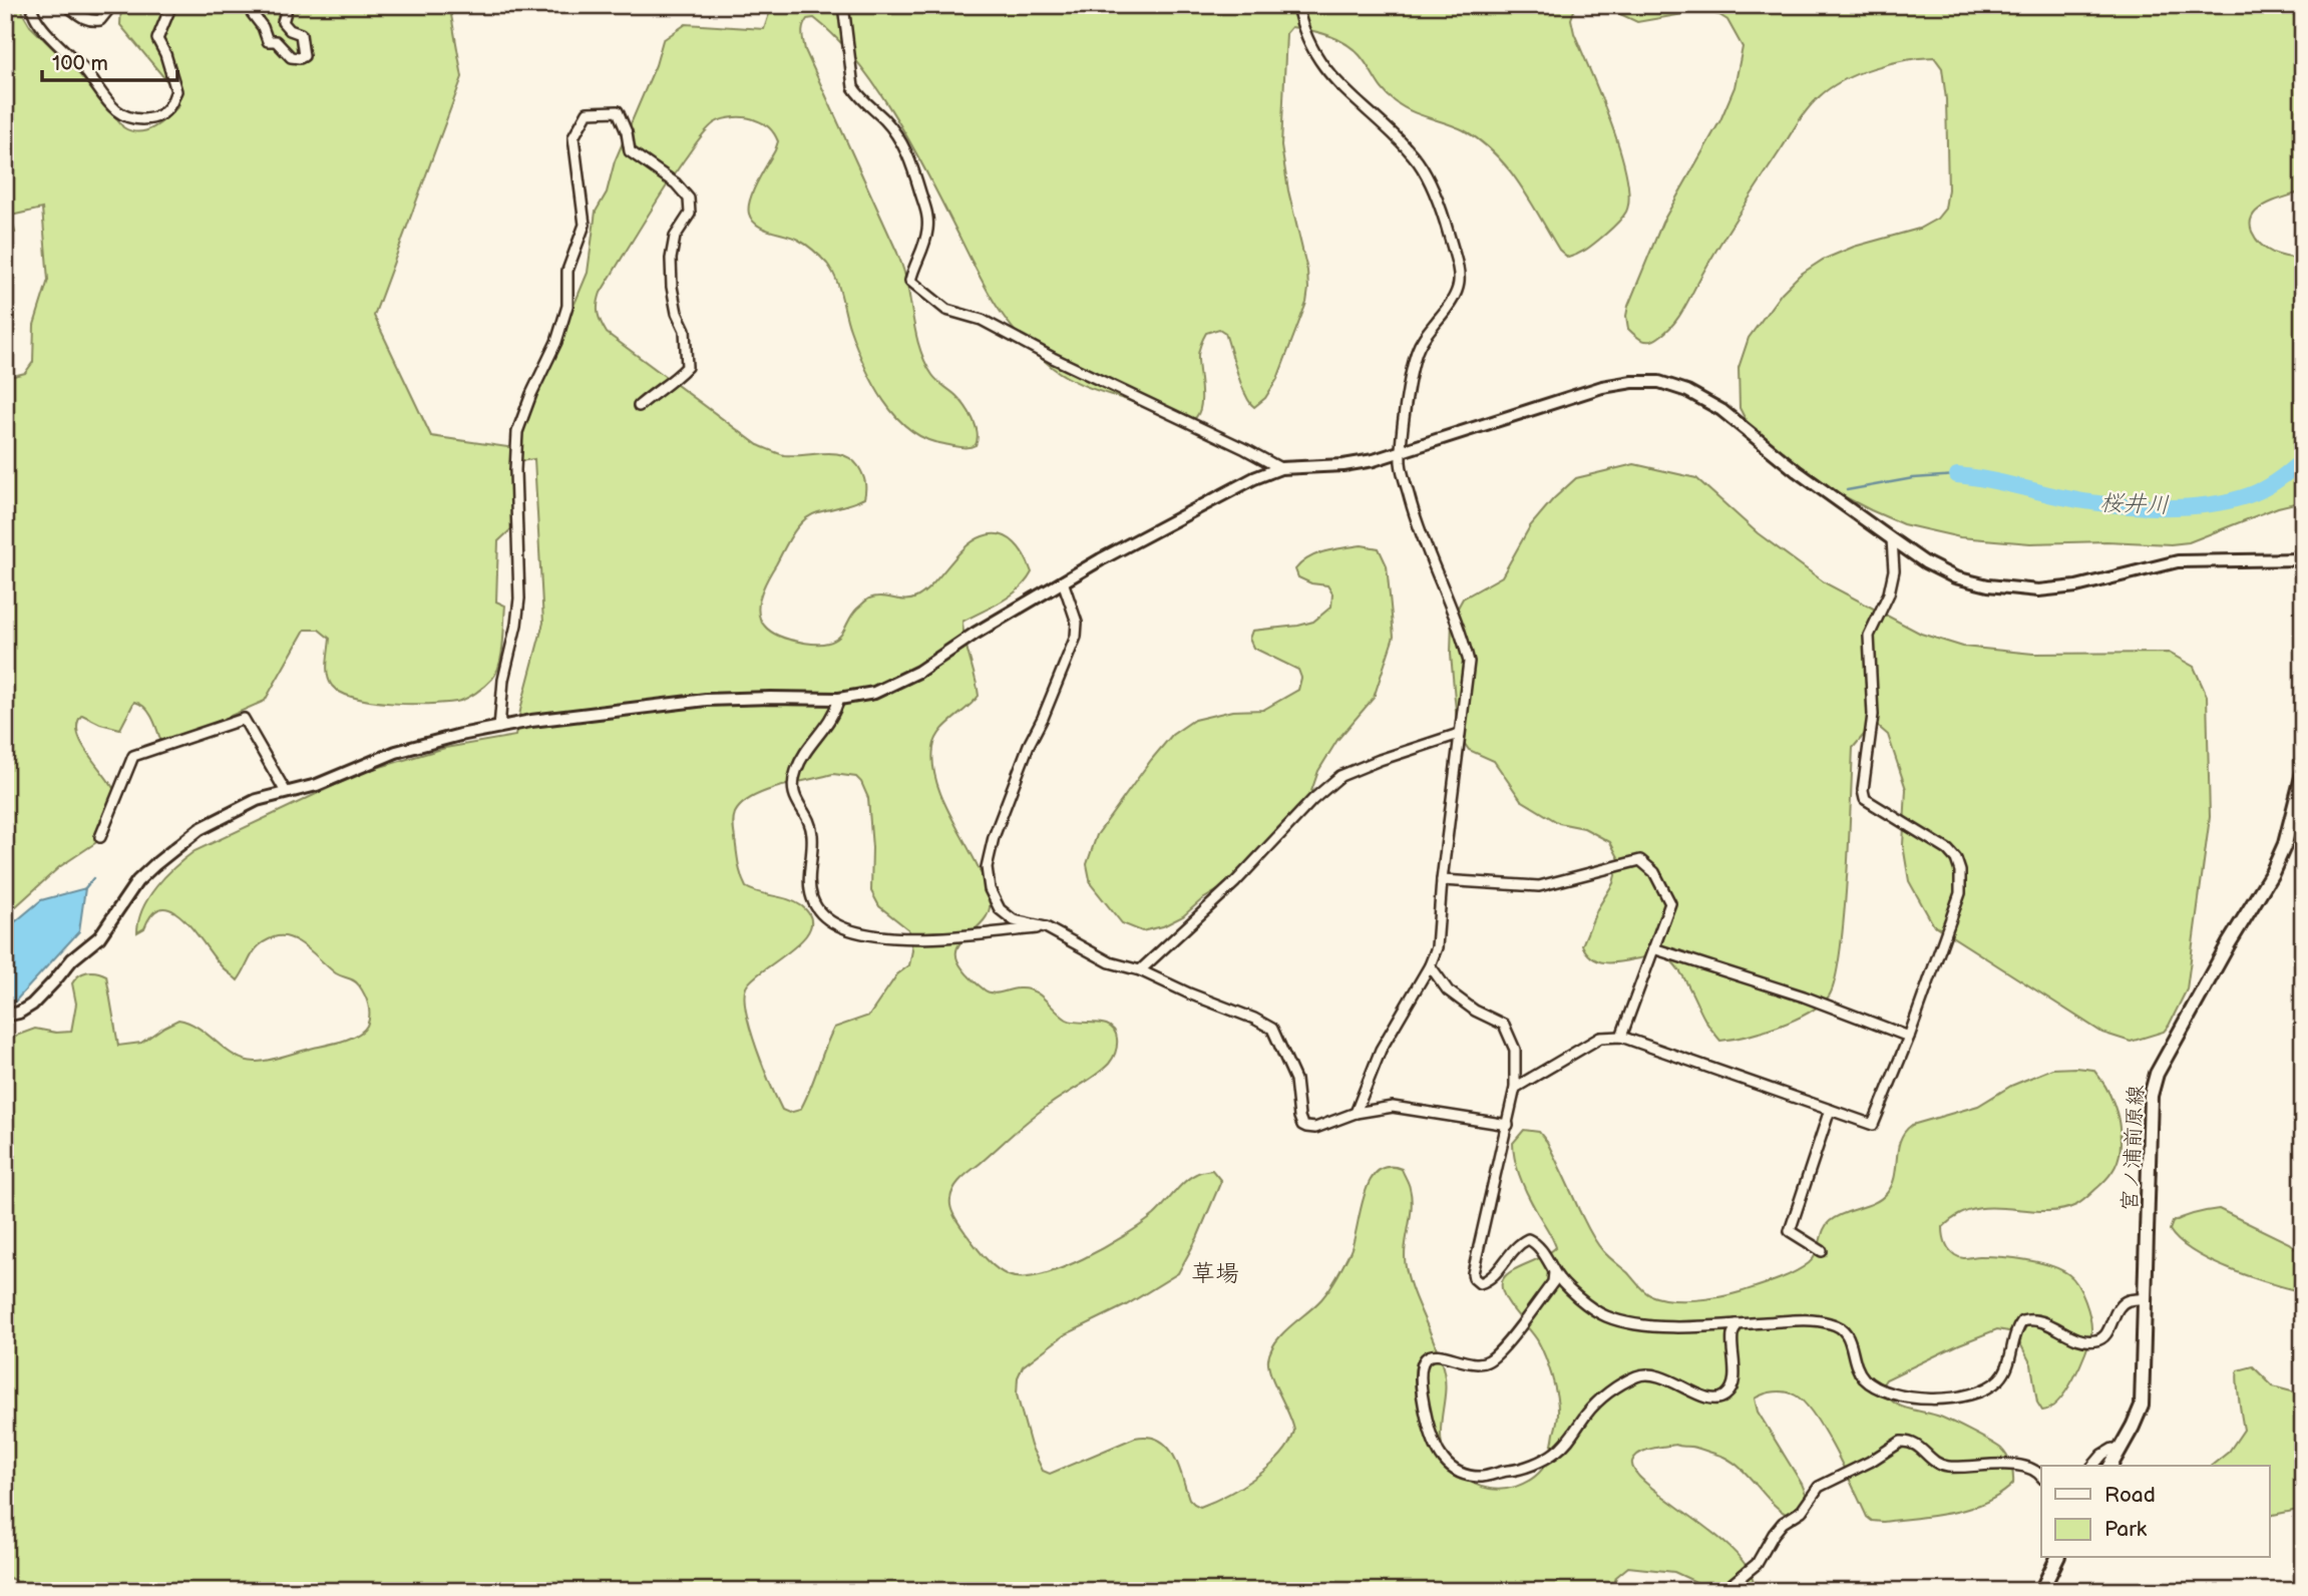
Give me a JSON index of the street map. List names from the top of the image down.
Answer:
{
  "streets": {
    "main road": ["宮ノ浦前原線"]
  },
  "districts": ["草場"],
  "water": ["桜井川"],
  "legend": ["Road", "Park"],
  "scale_bar": "100 m"
}
